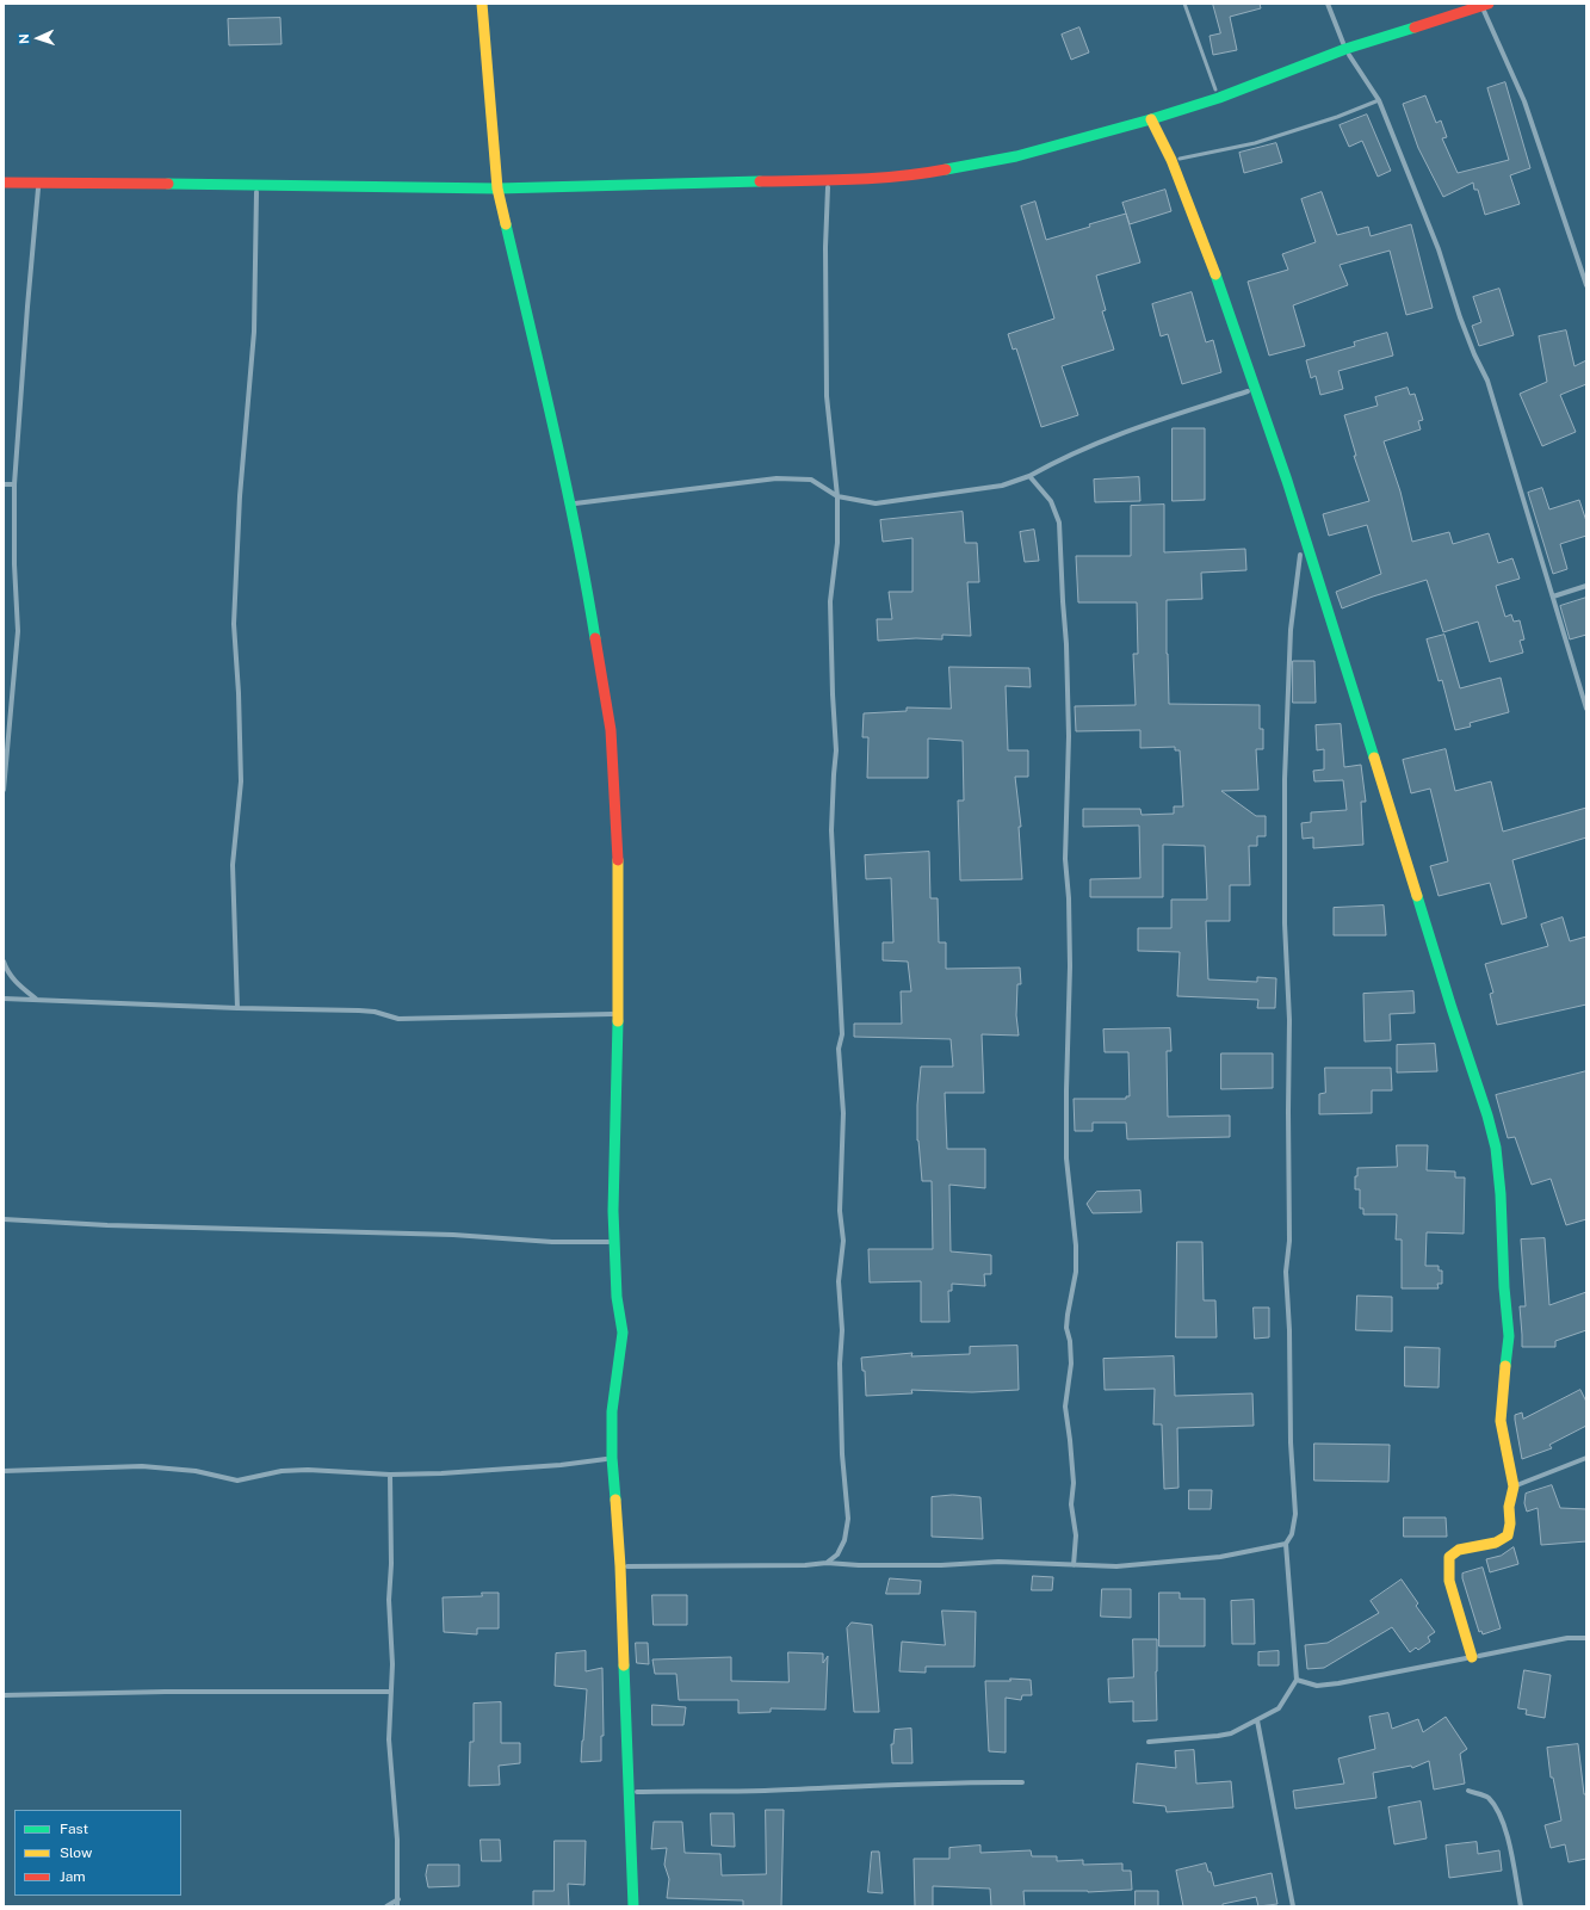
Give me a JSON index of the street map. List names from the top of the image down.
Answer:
{
  "legend": ["Fast", "Slow", "Jam"],
  "north": "left"
}
